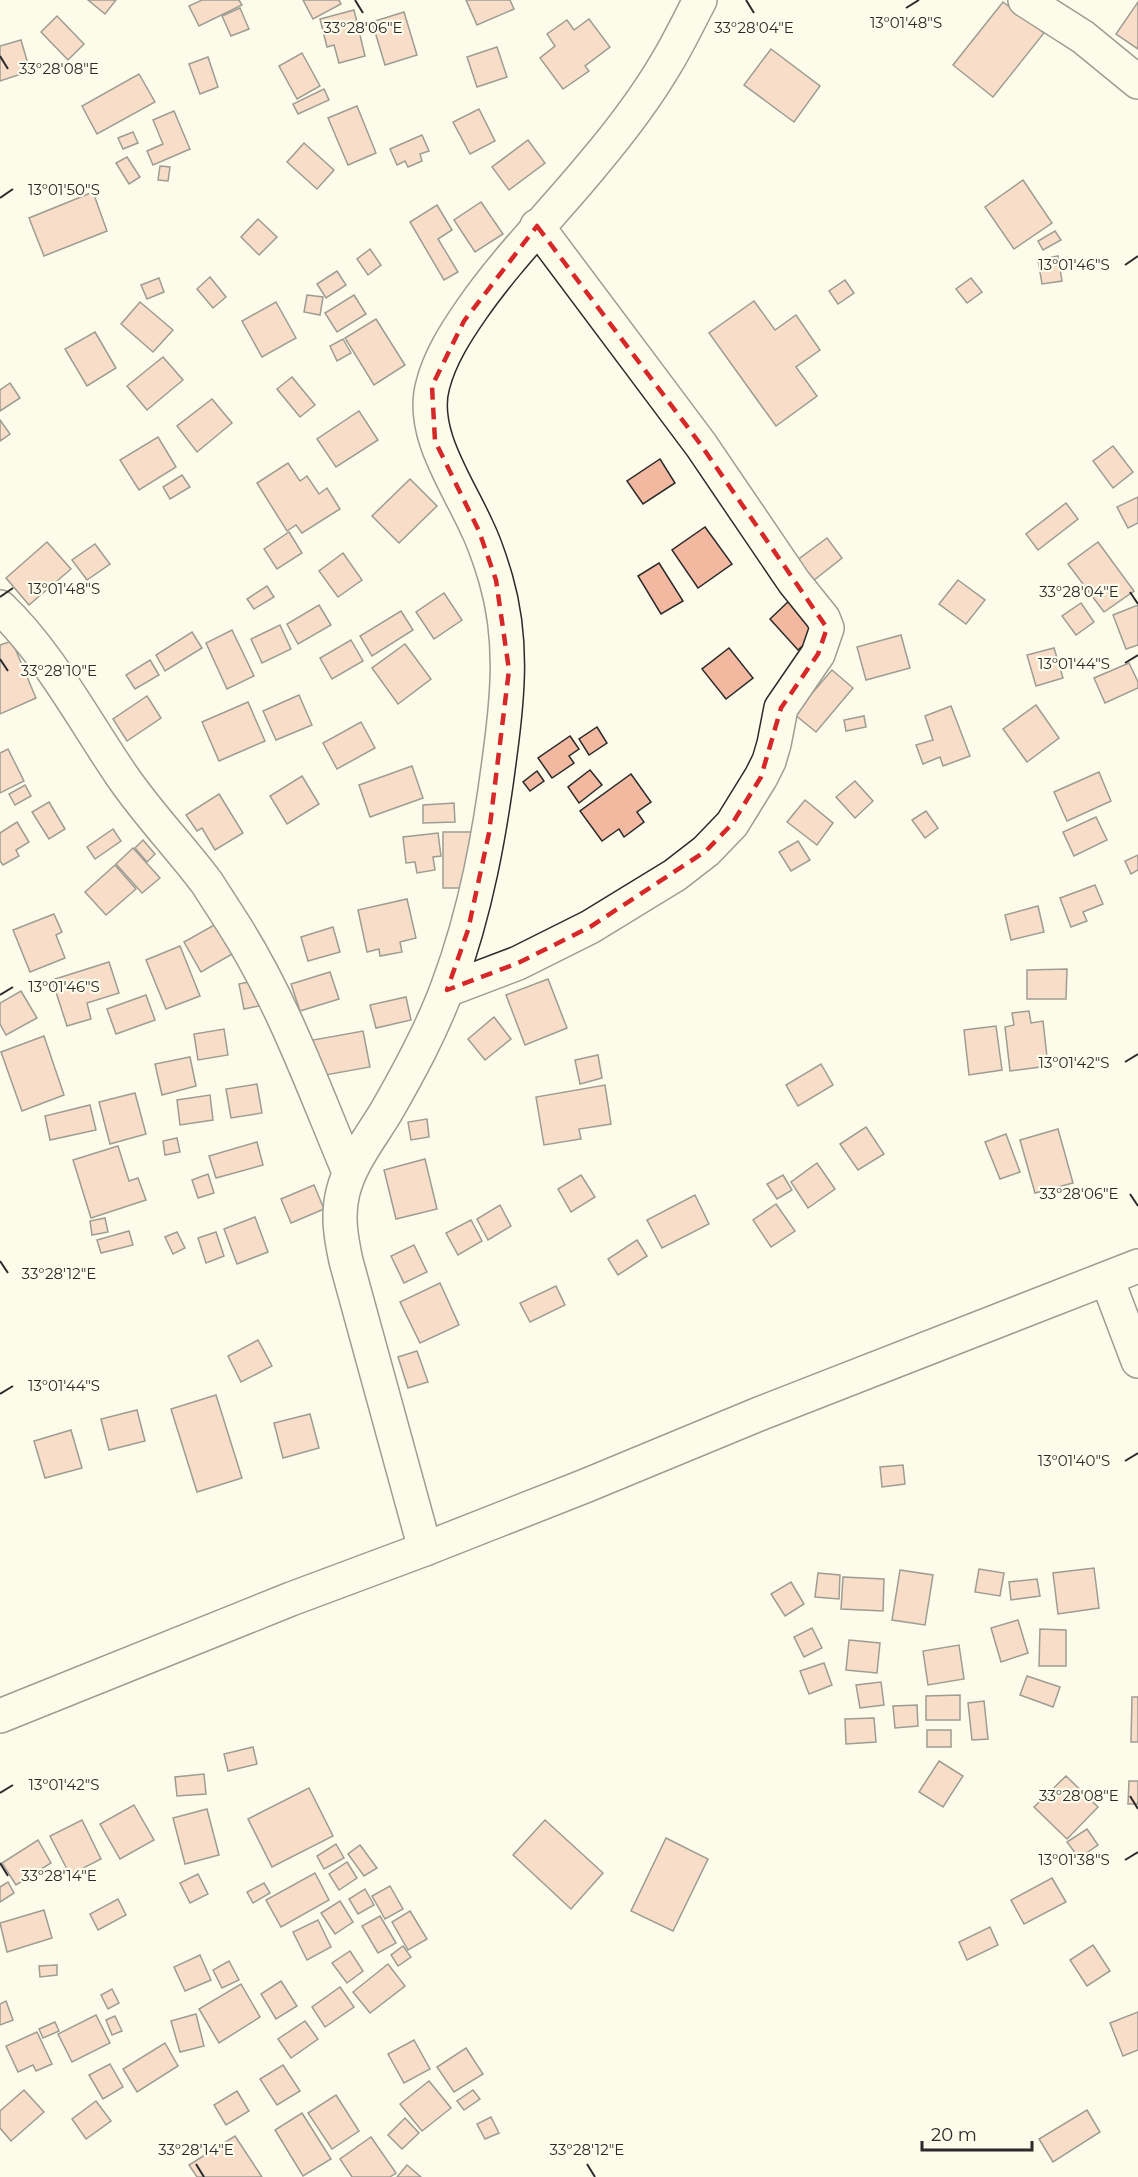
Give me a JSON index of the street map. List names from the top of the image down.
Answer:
{
  "scale_bar": "20 m",
  "coordinates": [
    "13°01'48\"S",
    "33°28'06\"E",
    "33°28'04\"E",
    "33°28'08\"E",
    "13°01'50\"S",
    "13°01'46\"S",
    "13°01'44\"S",
    "33°28'10\"E",
    "13°01'42\"S",
    "33°28'12\"E",
    "13°01'40\"S",
    "13°01'38\"S",
    "33°28'14\"E"
  ]
}
